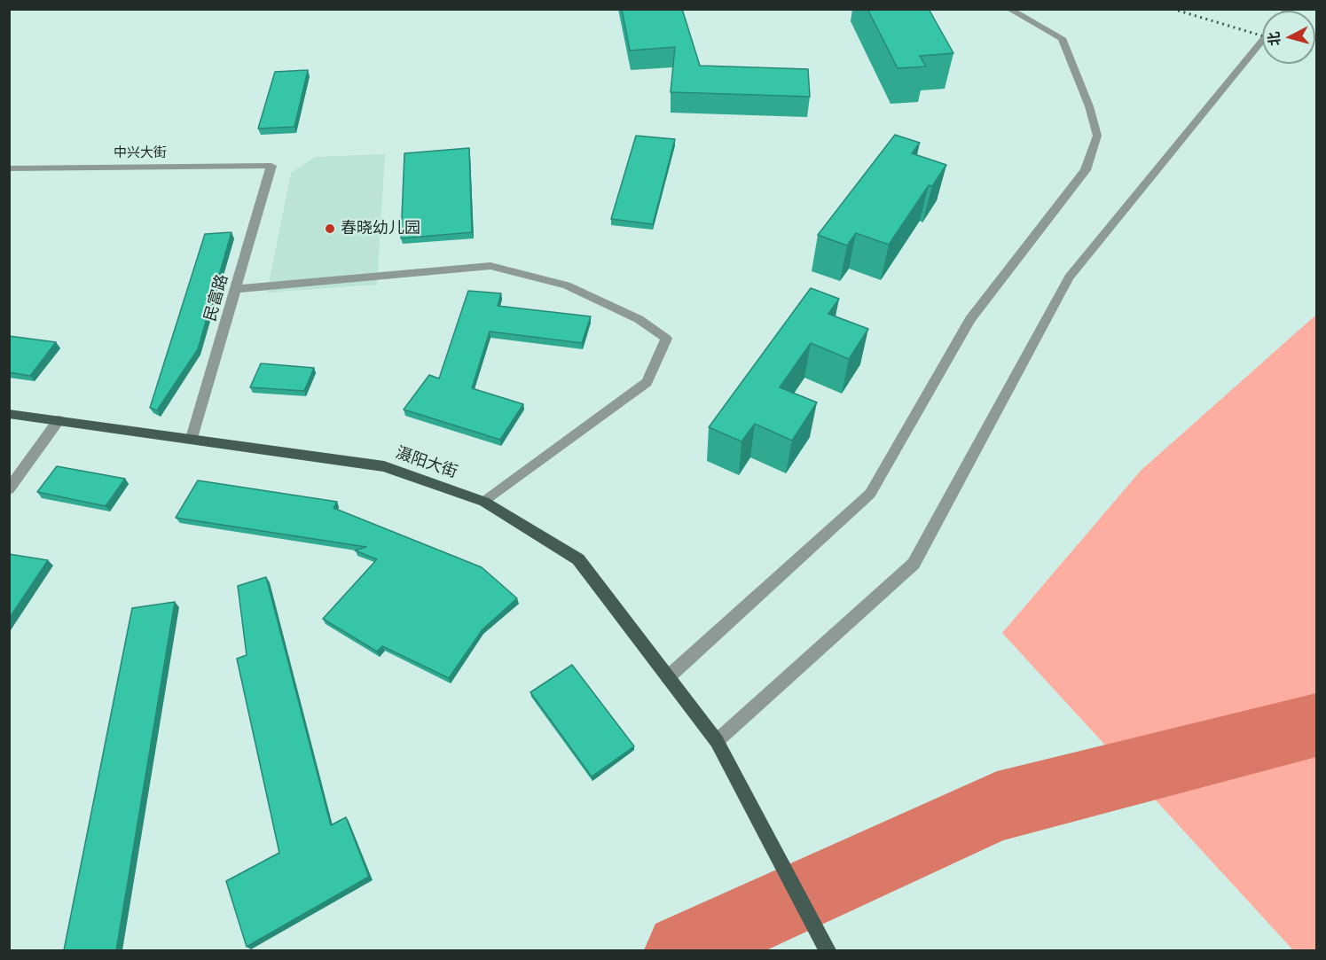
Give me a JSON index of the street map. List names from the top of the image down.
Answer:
{
  "streets": {
    "main road": ["滠阳大街"],
    "street": ["中兴大街", "民富路"]
  },
  "crossings": [
    ["中兴大街", "民富路"],
    ["民富路", "滠阳大街"]
  ],
  "places": ["春晓幼儿园"],
  "north": "left"
}
